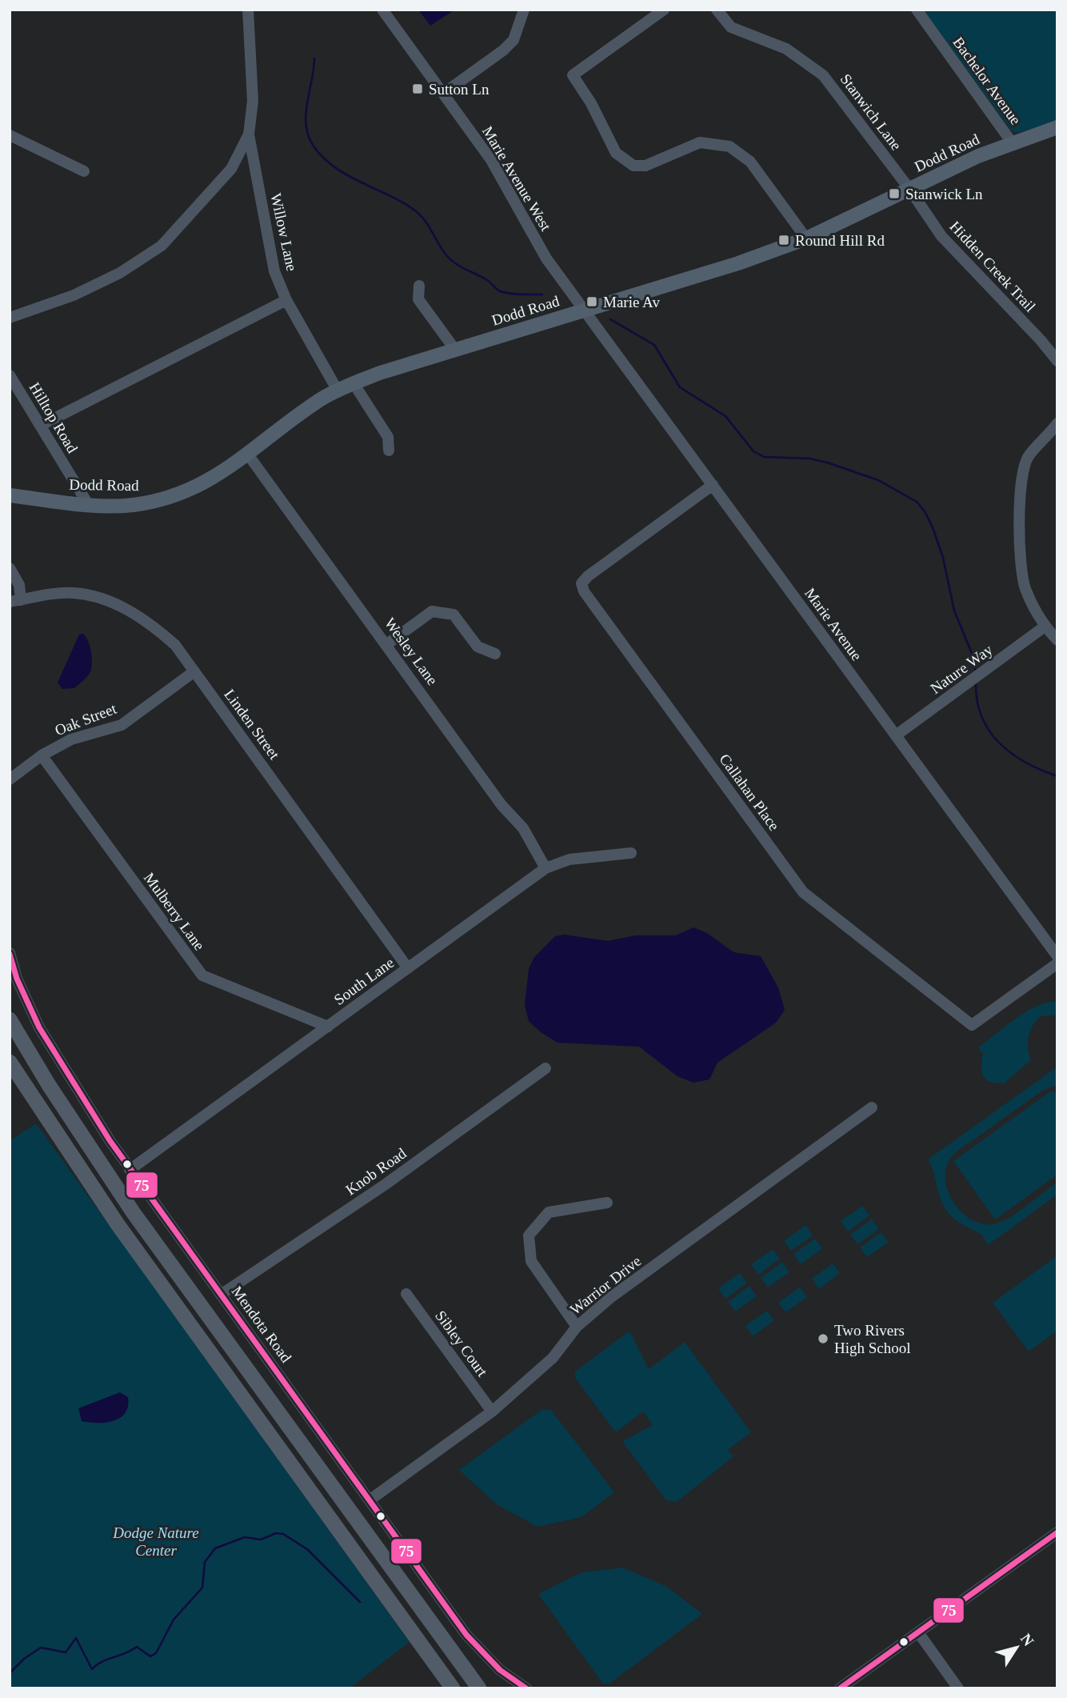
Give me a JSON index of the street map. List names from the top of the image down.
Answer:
{
  "streets": {
    "main road": ["Dodd Road"],
    "street": [
      "Bachelor Avenue",
      "Stanwich Lane",
      "Marie Avenue West",
      "Willow Lane",
      "Hidden Creek Trail",
      "Hilltop Road",
      "Marie Avenue",
      "Wesley Lane",
      "Nature Way",
      "Oak Street",
      "Linden Street",
      "Callahan Place",
      "Mulberry Lane",
      "South Lane",
      "Knob Road",
      "Warrior Drive",
      "Mendota Road",
      "Sibley Court"
    ]
  },
  "crossings": [
    ["Bachelor Avenue", "Dodd Road"],
    ["Stanwich Lane", "Dodd Road"],
    ["Stanwich Lane", "Hidden Creek Trail"],
    ["Dodd Road", "Marie Avenue West"],
    ["Dodd Road", "Willow Lane"],
    ["Dodd Road", "Hidden Creek Trail"],
    ["Dodd Road", "Hilltop Road"],
    ["Dodd Road", "Marie Avenue"],
    ["Dodd Road", "Wesley Lane"],
    ["Marie Avenue West", "Marie Avenue"],
    ["Marie Avenue", "Nature Way"],
    ["Marie Avenue", "Callahan Place"],
    ["Wesley Lane", "South Lane"],
    ["Oak Street", "Linden Street"],
    ["Oak Street", "Mulberry Lane"],
    ["Linden Street", "South Lane"],
    ["Mulberry Lane", "South Lane"],
    ["South Lane", "Mendota Road"],
    ["Knob Road", "Mendota Road"],
    ["Warrior Drive", "Mendota Road"],
    ["Warrior Drive", "Sibley Court"]
  ],
  "parks": ["Dodge Nature Center"],
  "places": {
    "transit": [
      "Sutton Ln",
      "Stanwick Ln",
      "Round Hill Rd",
      "Marie Av"
    ],
    "other": ["Two Rivers High School"]
  },
  "lines": ["transit line 75"],
  "north": "top right"
}
